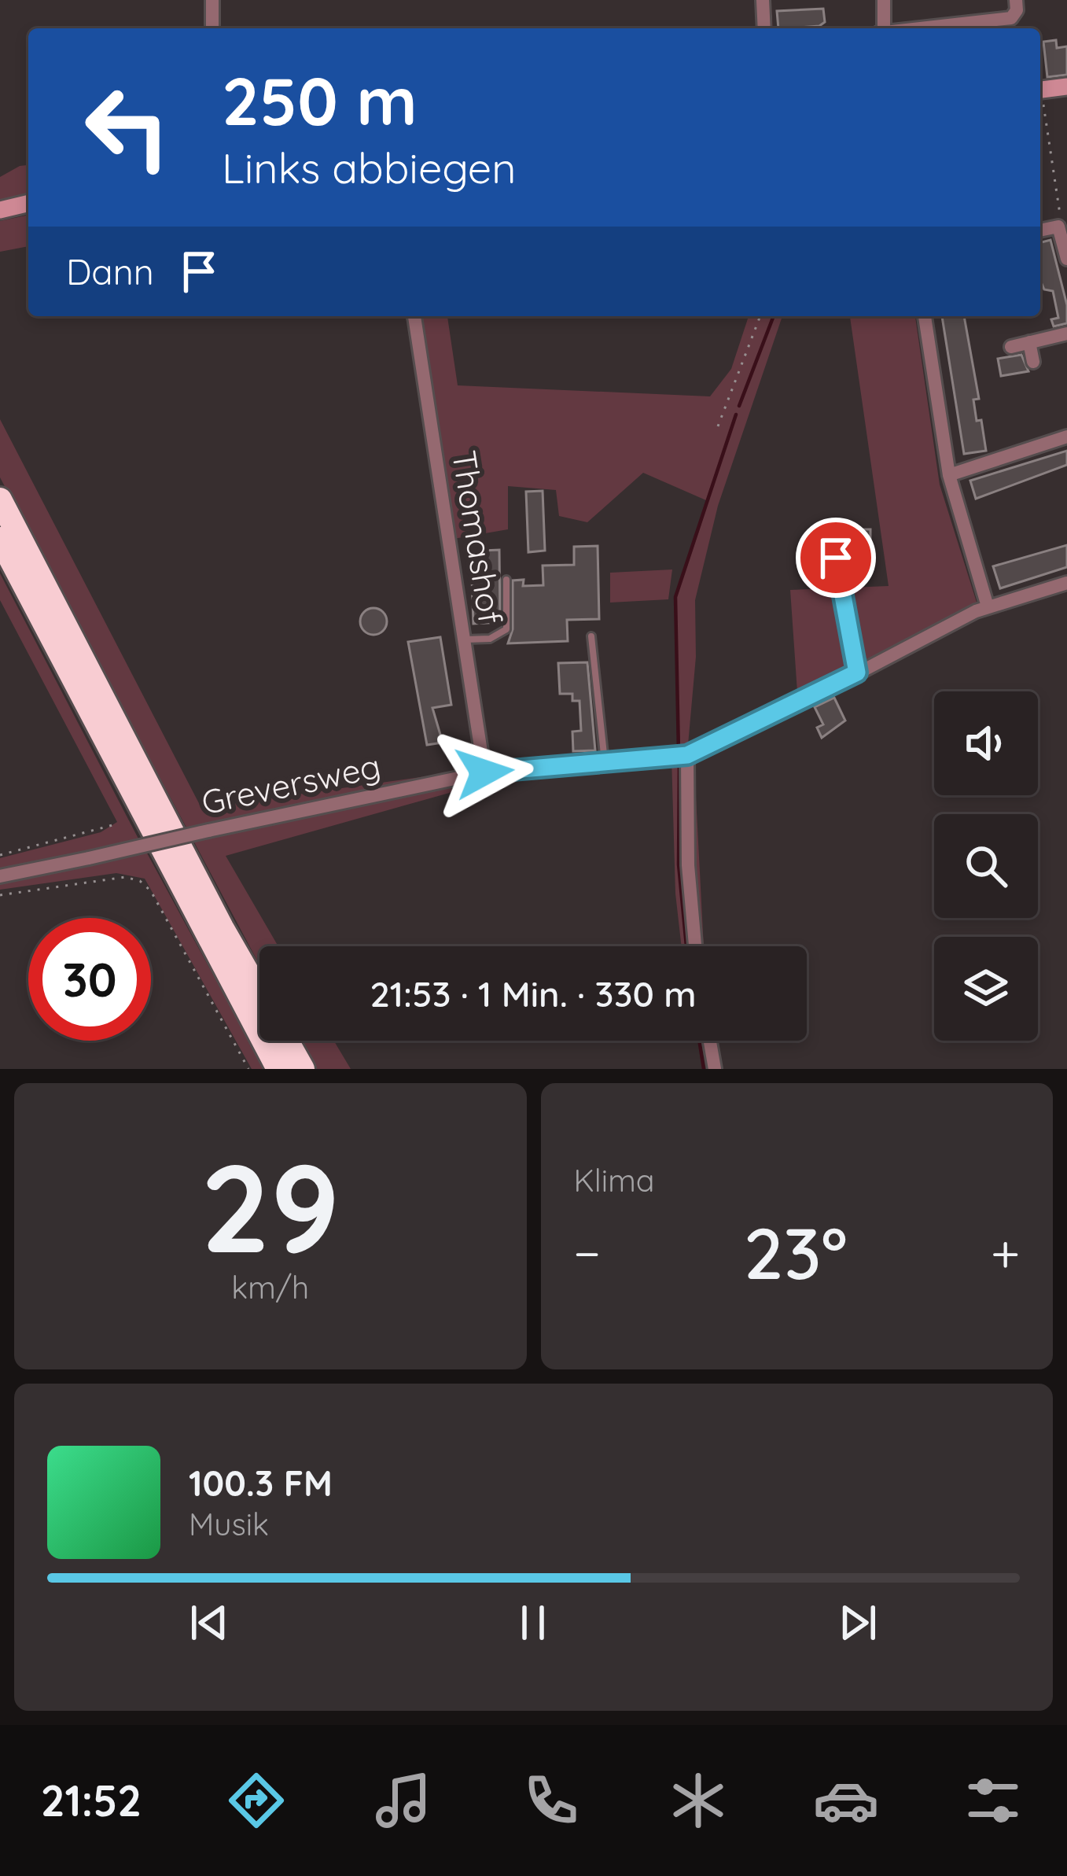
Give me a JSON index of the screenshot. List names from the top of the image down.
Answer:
{
  "streets": {
    "street": ["Thomashof", "Greversweg"]
  },
  "crossings": [
    ["Thomashof", "Greversweg"]
  ],
  "page": {
    "turn": ["250 m", "Links abbiegen"],
    "then": "Dann",
    "limit": "30",
    "trip": "21:53 · 1 Min. · 330 m",
    "tile": [
      ["29", "km/h"],
      "Klima"
    ],
    "heat": ["−", "23°", "+"],
    "song": ["100.3 FM", "Musik"],
    "tabs": "21:52"
  }
}
